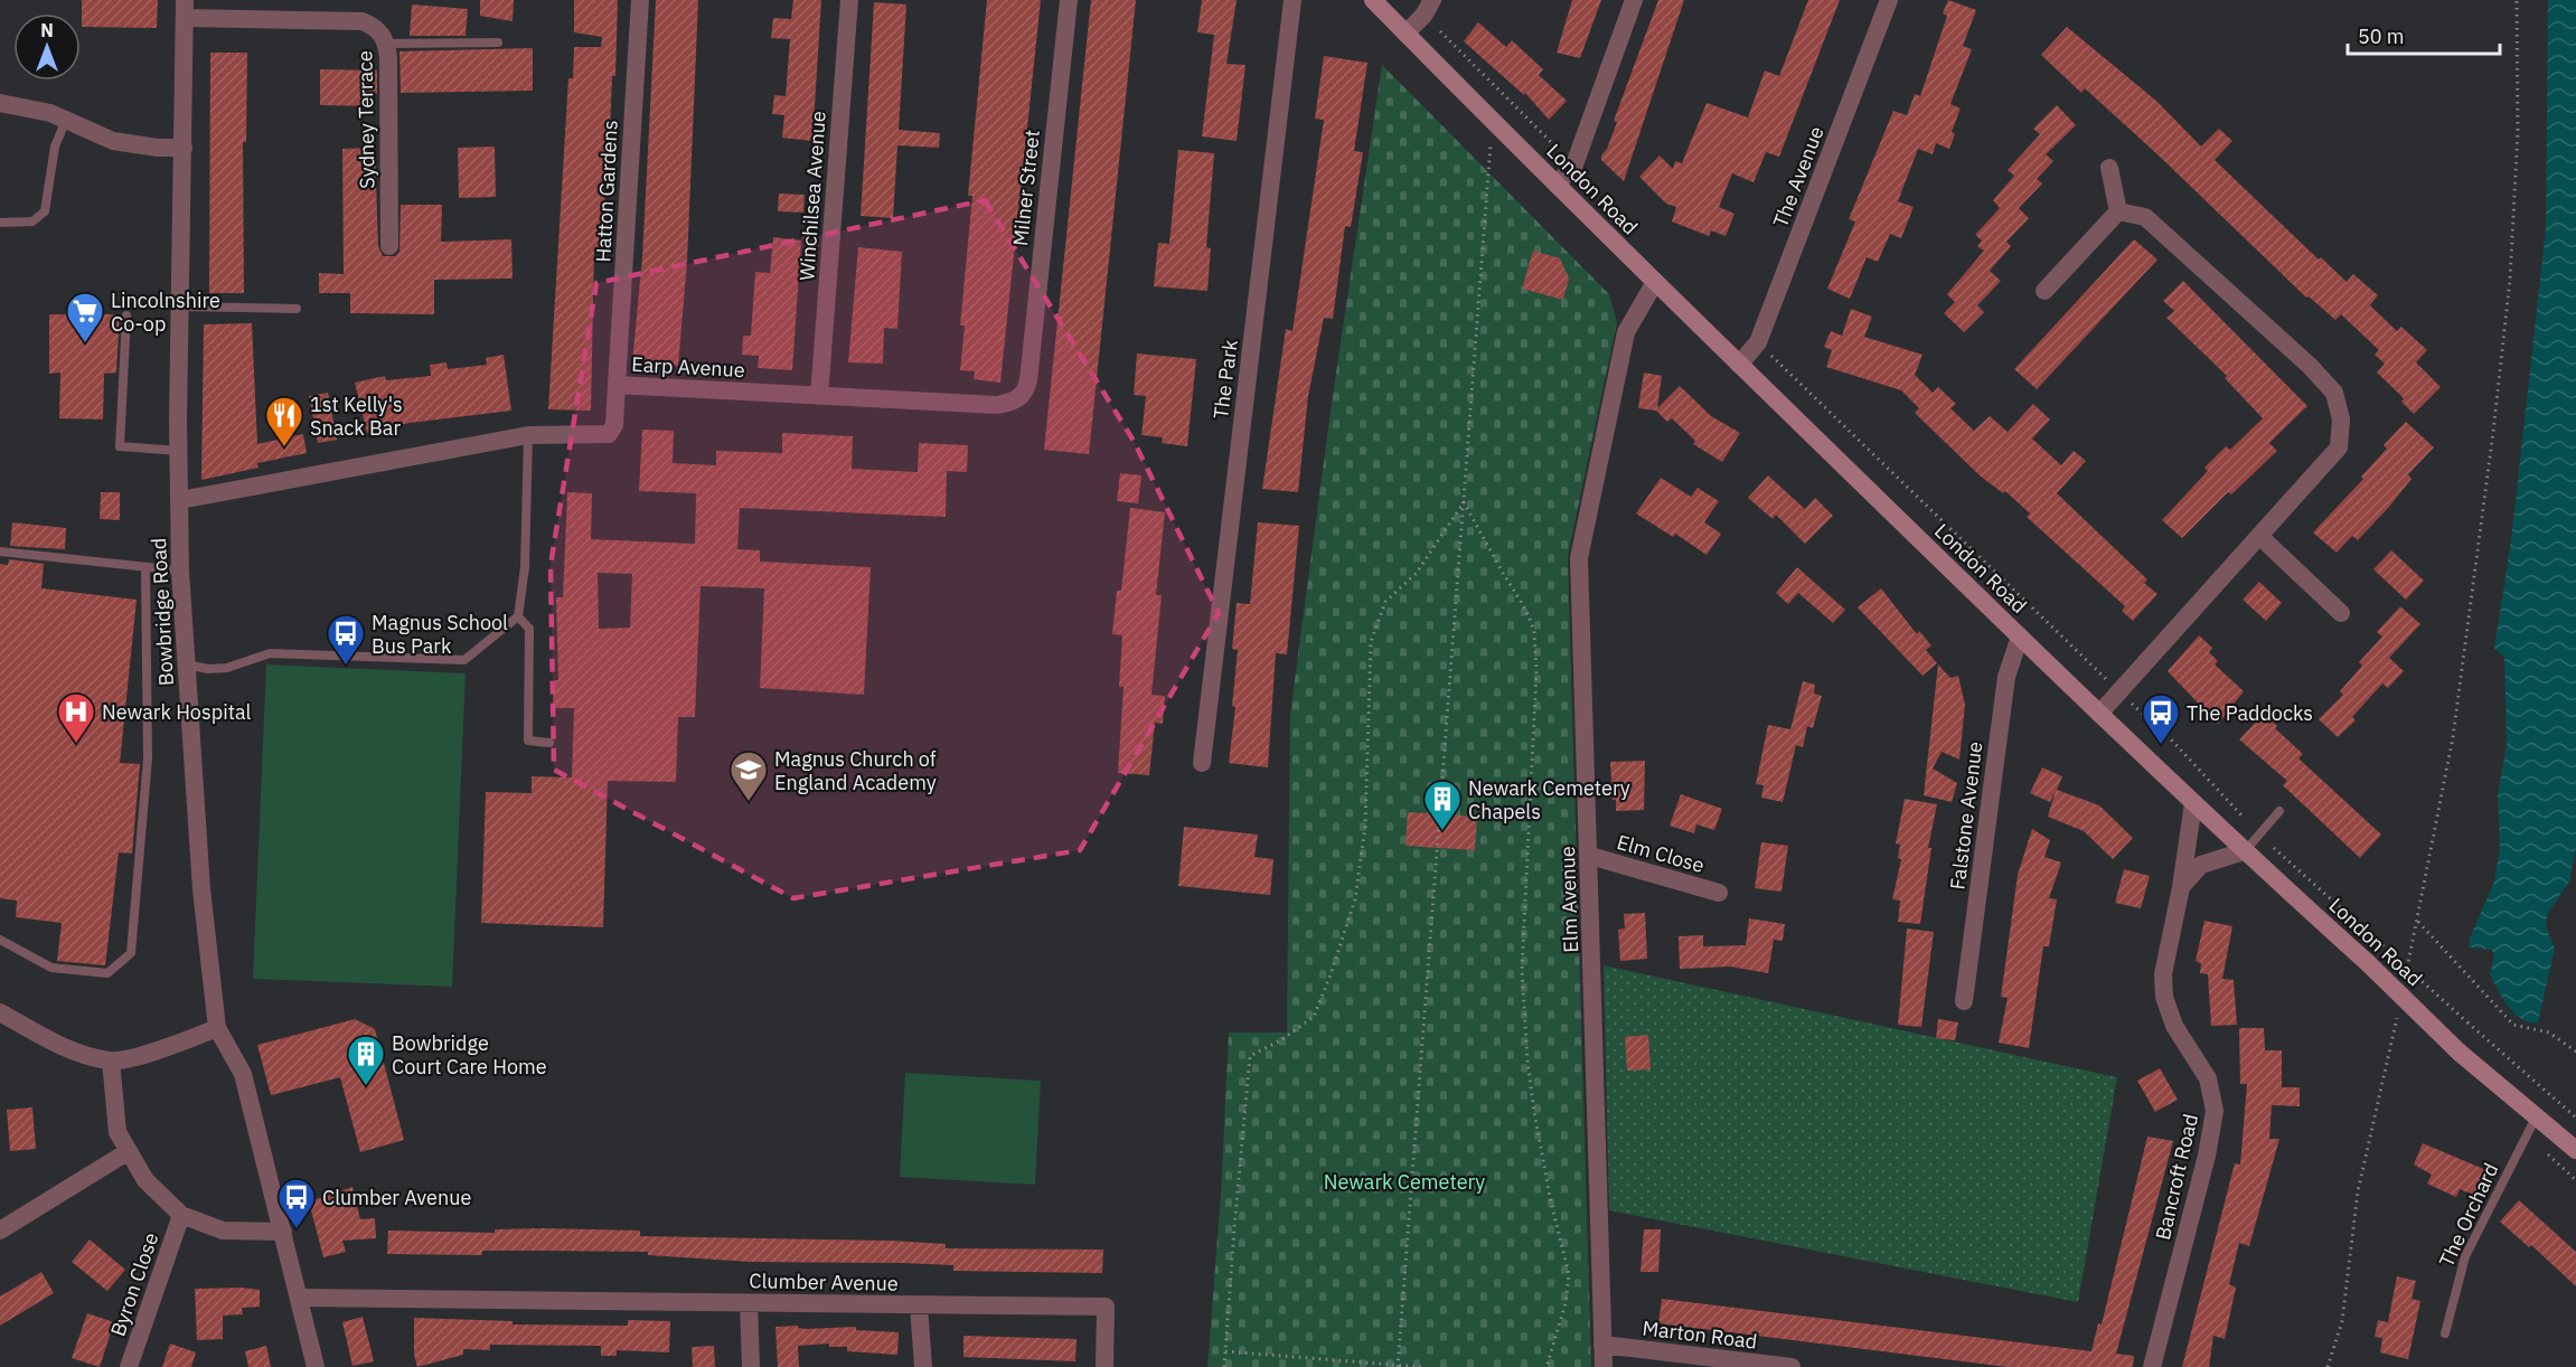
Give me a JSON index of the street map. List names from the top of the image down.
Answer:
{
  "streets": {
    "main road": ["London Road"],
    "street": [
      "Sydney Terrace",
      "The Avenue",
      "Milner Street",
      "Hatton Gardens",
      "Winchilsea Avenue",
      "Earp Avenue",
      "The Park",
      "Bowbridge Road",
      "Falstone Avenue",
      "Elm Close",
      "Elm Avenue",
      "Bancroft Road",
      "Clumber Avenue",
      "Byron Close",
      "Marton Road"
    ],
    "lane": ["The Orchard"]
  },
  "crossings": [
    ["Sydney Terrace", "Bowbridge Road"],
    ["The Avenue", "London Road"],
    ["Milner Street", "Earp Avenue"],
    ["London Road", "Falstone Avenue"],
    ["London Road", "Elm Avenue"],
    ["London Road", "Bancroft Road"],
    ["London Road", "The Orchard"],
    ["Hatton Gardens", "Earp Avenue"],
    ["Winchilsea Avenue", "Earp Avenue"],
    ["Earp Avenue", "Bowbridge Road"],
    ["Bowbridge Road", "Clumber Avenue"],
    ["Elm Close", "Elm Avenue"],
    ["Elm Avenue", "Marton Road"]
  ],
  "parks": ["Newark Cemetery"],
  "places": {
    "supermarket": ["Lincolnshire Co-op"],
    "restaurant": ["1st Kelly's Snack Bar"],
    "bus stop": ["Magnus School Bus Park", "The Paddocks", "Clumber Avenue"],
    "hospital": ["Newark Hospital"],
    "school or university": ["Magnus Church of England Academy"],
    "building": ["Newark Cemetery Chapels", "Bowbridge Court Care Home"]
  },
  "scale_bar": "50 m",
  "north": "top"
}
